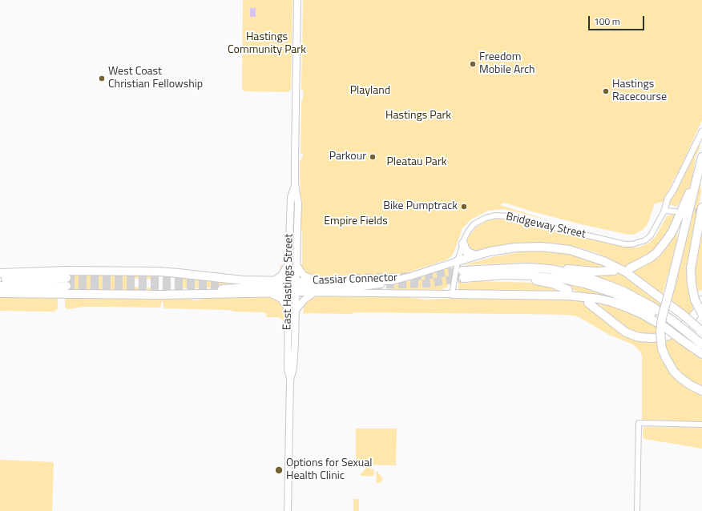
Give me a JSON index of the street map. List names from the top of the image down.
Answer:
{
  "streets": {
    "main road": ["Cassiar Connector", "East Hastings Street"],
    "street": ["Bridgeway Street"]
  },
  "crossings": [
    ["Bridgeway Street", "Cassiar Connector"],
    ["Cassiar Connector", "East Hastings Street"]
  ],
  "parks": [
    "Hastings Community Park",
    "Playland",
    "Hastings Park",
    "Pleatau Park",
    "Empire Fields"
  ],
  "places": [
    "Freedom Mobile Arch",
    "West Coast Christian Fellowship",
    "Hastings Racecourse",
    "Parkour",
    "Bike Pumptrack",
    "Options for Sexual Health Clinic"
  ],
  "scale_bar": "100 m"
}
